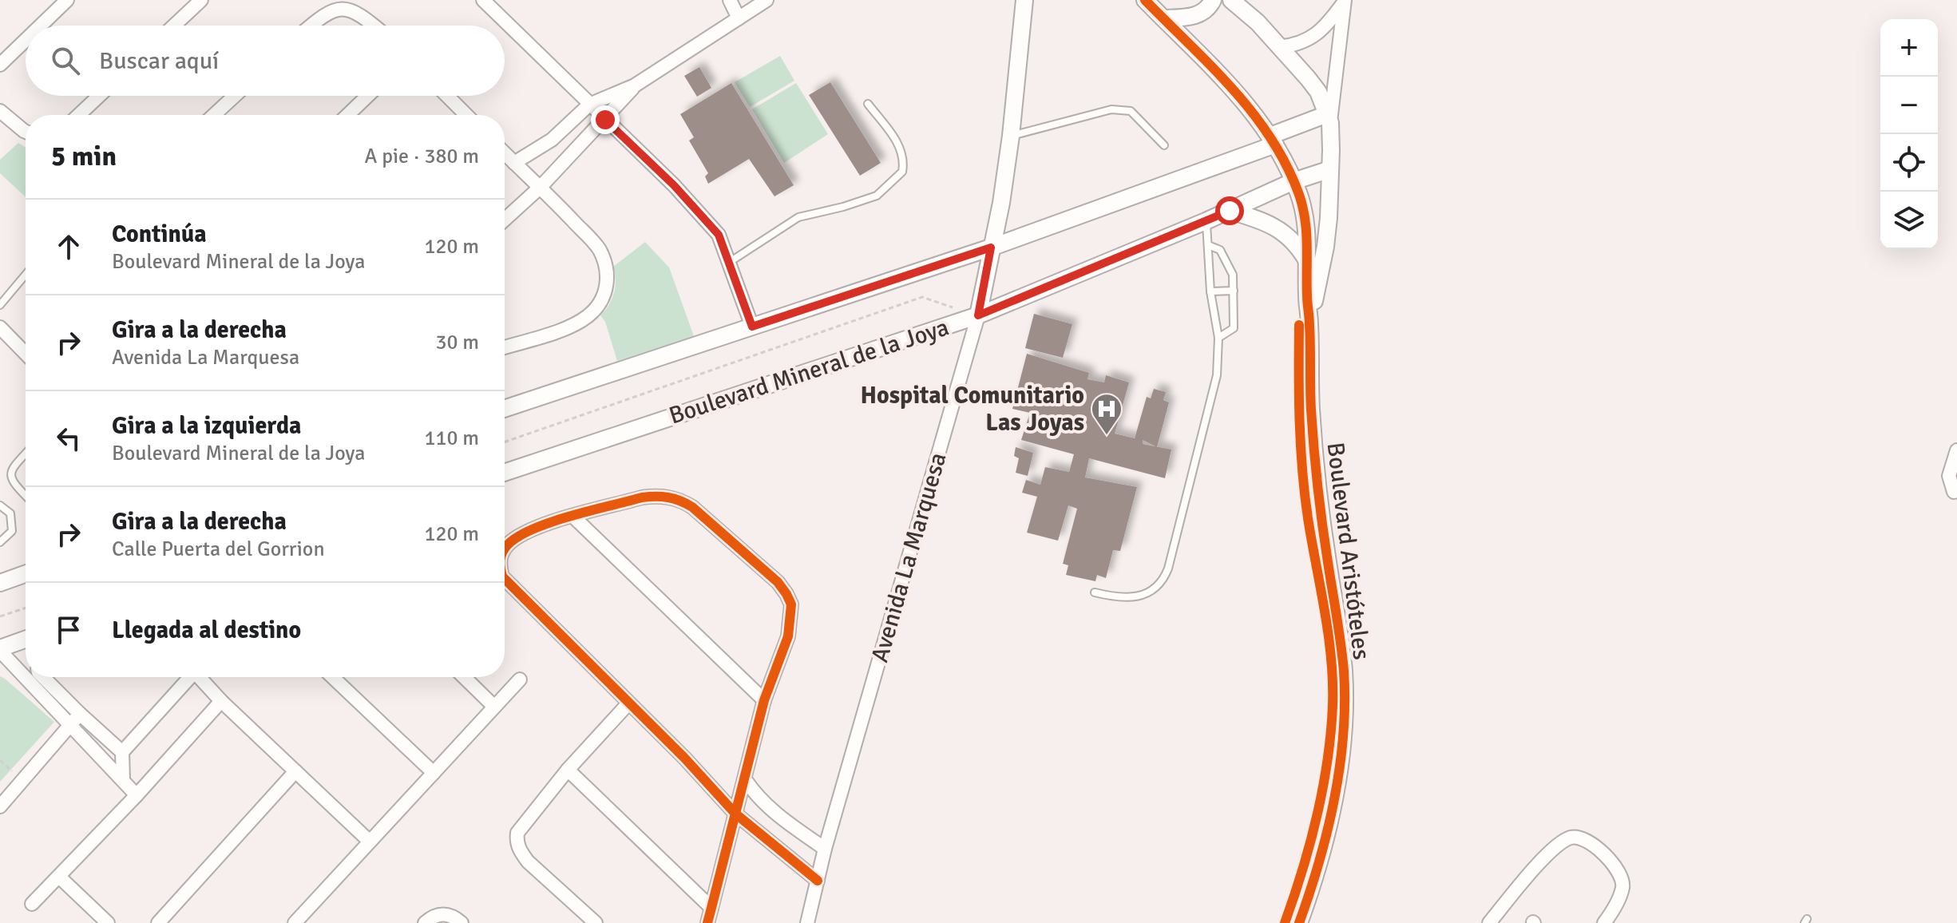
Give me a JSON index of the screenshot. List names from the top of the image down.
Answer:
{
  "streets": {
    "street": ["Boulevard Mineral de la Joya", "Boulevard Aristóteles", "Avenida La Marquesa"]
  },
  "crossings": [
    ["Boulevard Mineral de la Joya", "Boulevard Aristóteles"],
    ["Boulevard Mineral de la Joya", "Avenida La Marquesa"]
  ],
  "places": {
    "hospital": ["Hospital Comunitario Las Joyas"]
  },
  "page": {
    "map_buttons": ["+", "−"],
    "search": "Buscar aquí",
    "heading": ["5 min", "A pie · 380 m"],
    "list": [
      ["Continúa", "Boulevard Mineral de la Joya", "120 m"],
      ["Gira a la derecha", "Avenida La Marquesa", "30 m"],
      ["Gira a la izquierda", "Boulevard Mineral de la Joya", "110 m"],
      ["Gira a la derecha", "Calle Puerta del Gorrion", "120 m"],
      "Llegada al destino"
    ]
  }
}
